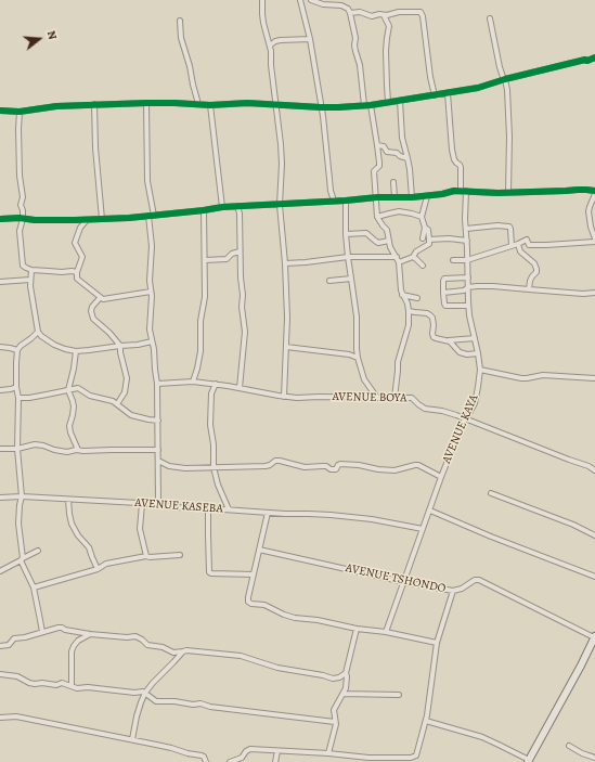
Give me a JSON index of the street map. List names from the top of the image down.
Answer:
{
  "streets": {
    "street": [
      "AVENUE BOYA",
      "AVENUE KAYA",
      "AVENUE KASEBA",
      "AVENUE TSHONDO"
    ]
  },
  "crossings": [
    ["AVENUE BOYA", "AVENUE KAYA"],
    ["AVENUE KAYA", "AVENUE KASEBA"],
    ["AVENUE KAYA", "AVENUE TSHONDO"]
  ],
  "north": "right"
}
